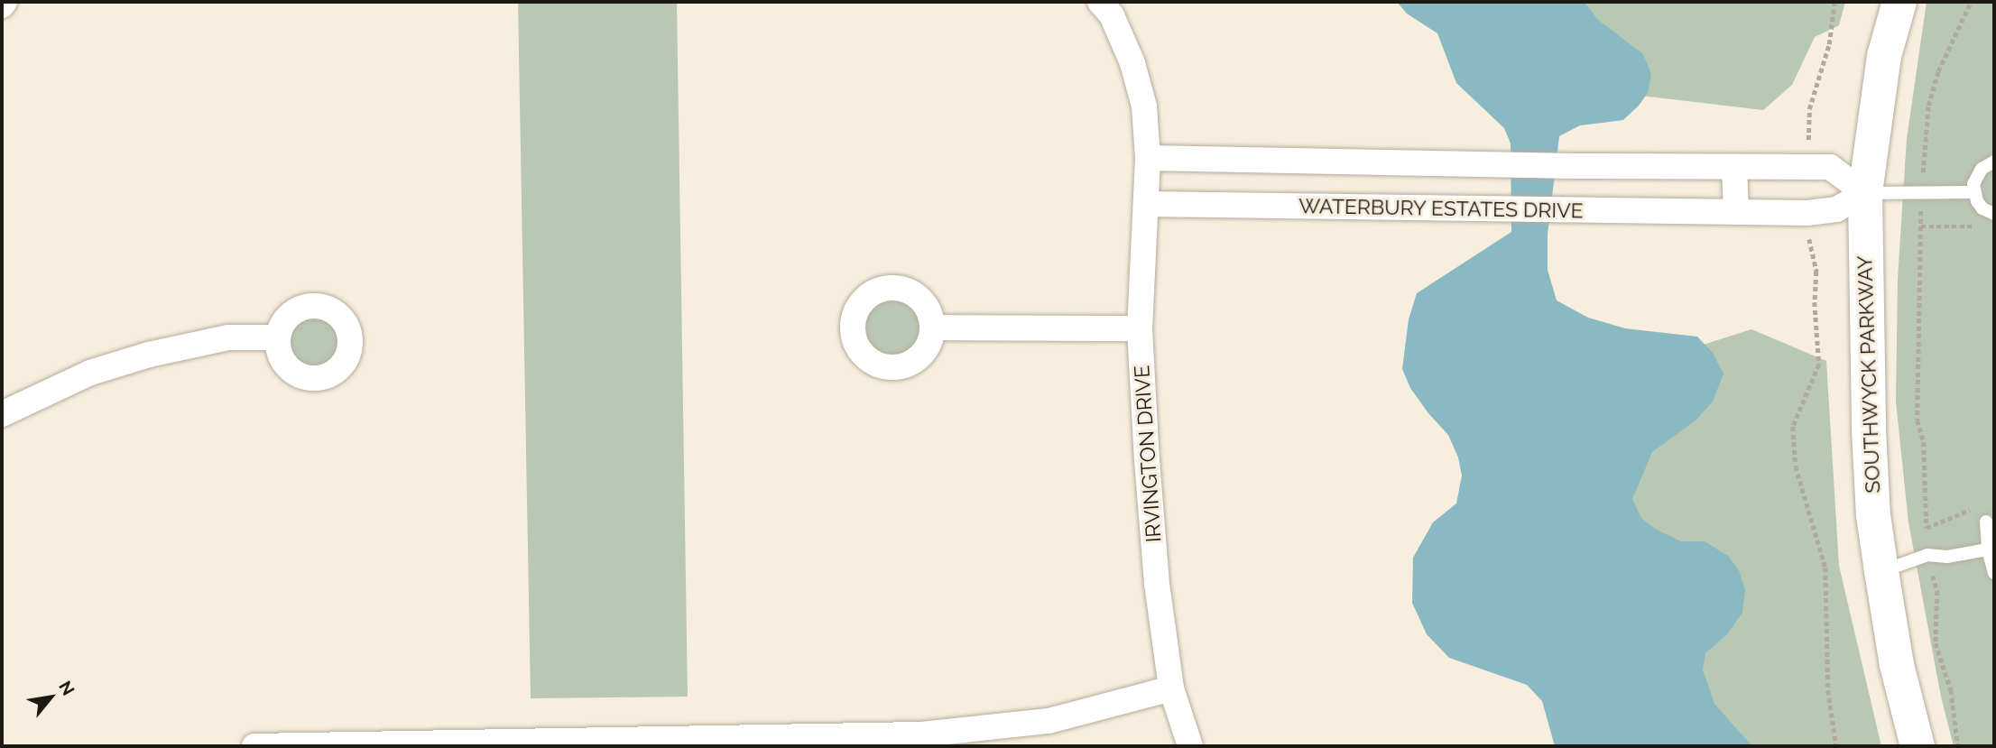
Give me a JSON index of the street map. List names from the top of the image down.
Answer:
{
  "streets": {
    "street": ["WATERBURY ESTATES DRIVE", "SOUTHWYCK PARKWAY", "IRVINGTON DRIVE"]
  },
  "crossings": [
    ["WATERBURY ESTATES DRIVE", "SOUTHWYCK PARKWAY"],
    ["WATERBURY ESTATES DRIVE", "IRVINGTON DRIVE"]
  ],
  "north": "top right"
}
